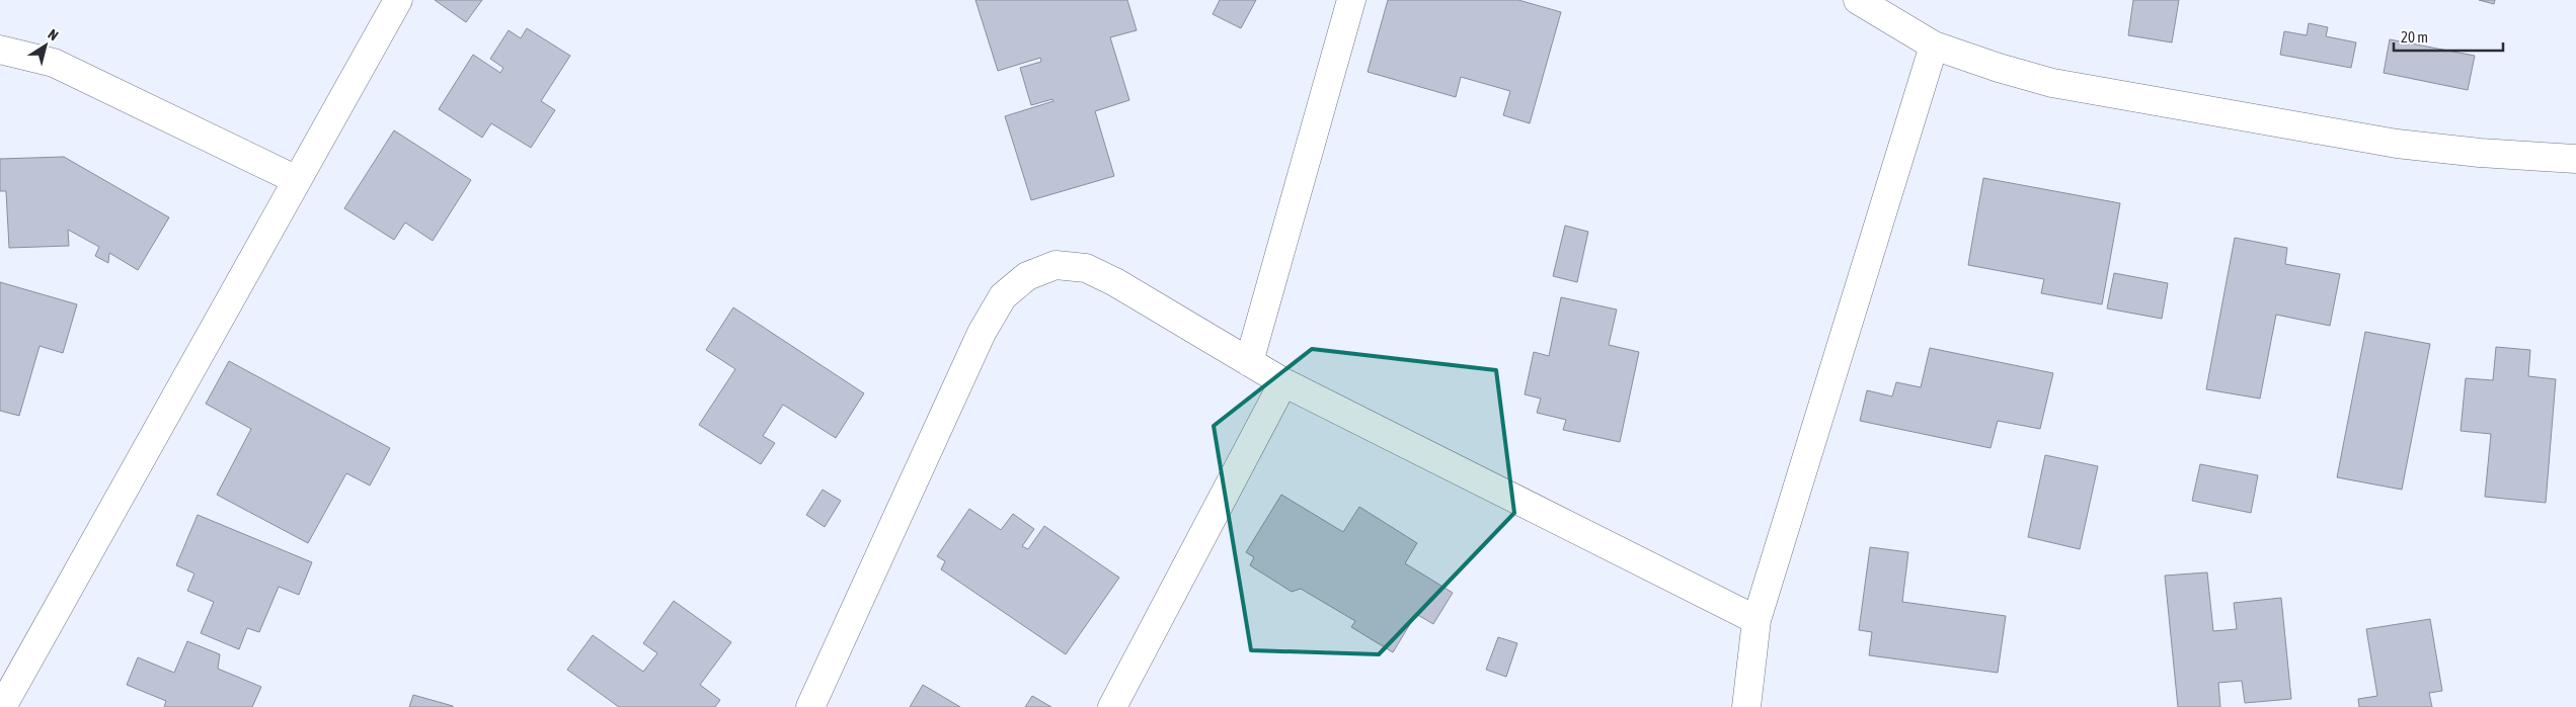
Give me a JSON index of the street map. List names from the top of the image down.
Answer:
{
  "scale_bar": "20 m",
  "north": "top right"
}
